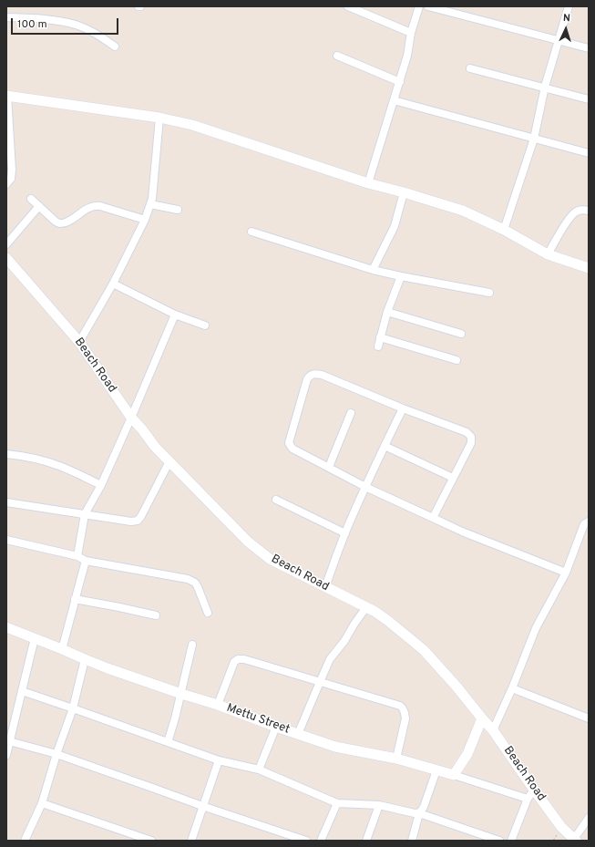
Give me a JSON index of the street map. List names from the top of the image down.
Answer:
{
  "streets": {
    "street": ["Beach Road", "Mettu Street"]
  },
  "scale_bar": "100 m",
  "north": "top"
}
